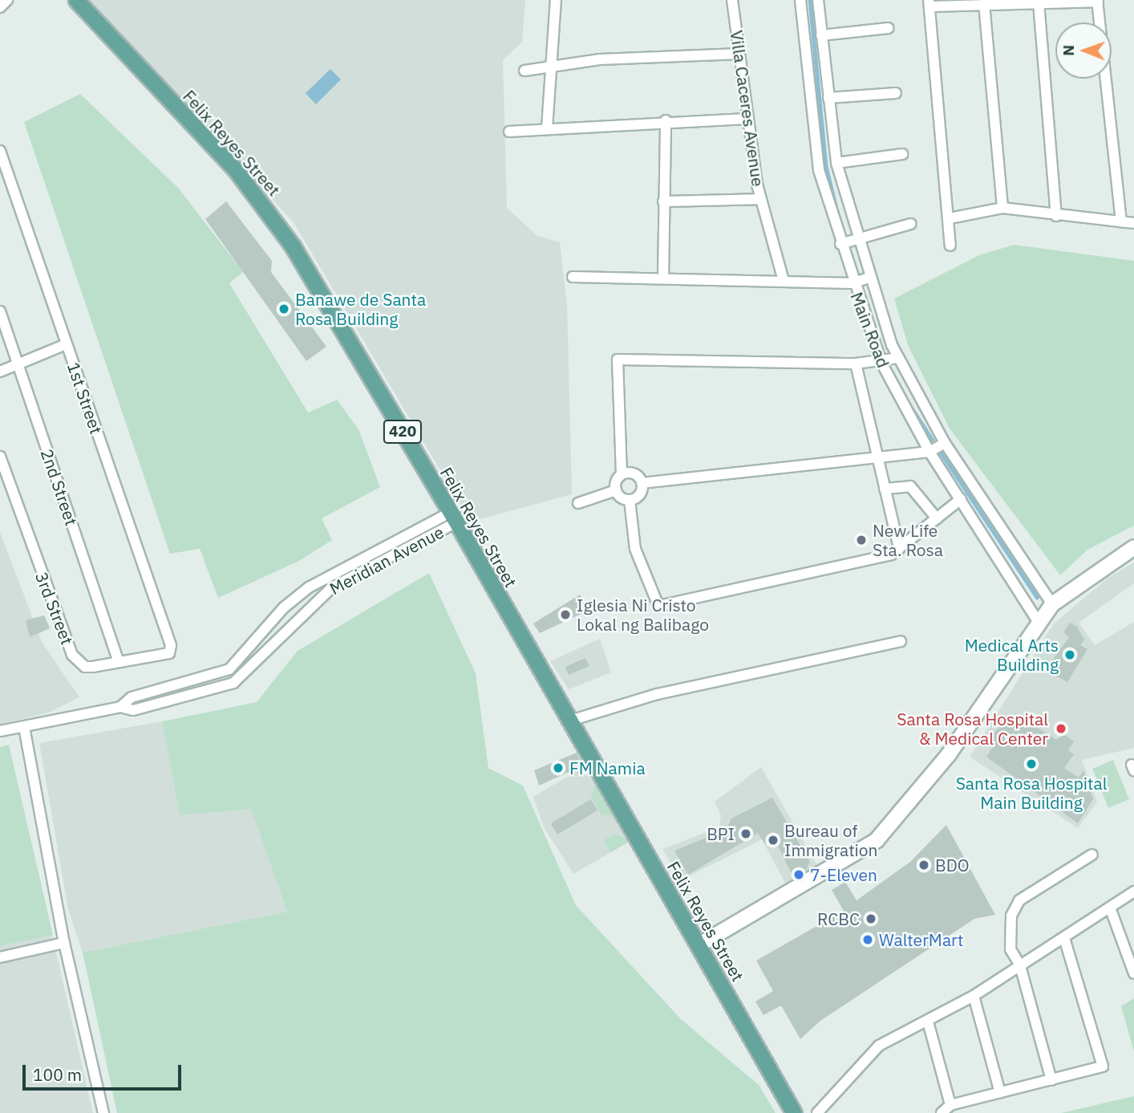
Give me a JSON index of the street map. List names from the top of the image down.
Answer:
{
  "streets": {
    "main road": ["Felix Reyes Street", "420"],
    "street": [
      "Villa Caceres Avenue",
      "Main Road",
      "1st Street",
      "2nd Street",
      "Meridian Avenue",
      "3rd Street"
    ]
  },
  "crossings": [
    ["Felix Reyes Street", "Meridian Avenue"],
    ["1st Street", "3rd Street"],
    ["2nd Street", "3rd Street"]
  ],
  "places": [
    "Banawe de Santa Rosa Building",
    "New Life Sta. Rosa",
    "Iglesia Ni Cristo Lokal ng Balibago",
    "Medical Arts Building",
    "Santa Rosa Hospital & Medical Center",
    "Santa Rosa Hospital Main Building",
    "FM Namia",
    "BPI",
    "Bureau of Immigration",
    "BDO",
    "7-Eleven",
    "RCBC",
    "WalterMart"
  ],
  "scale_bar": "100 m",
  "north": "left"
}
